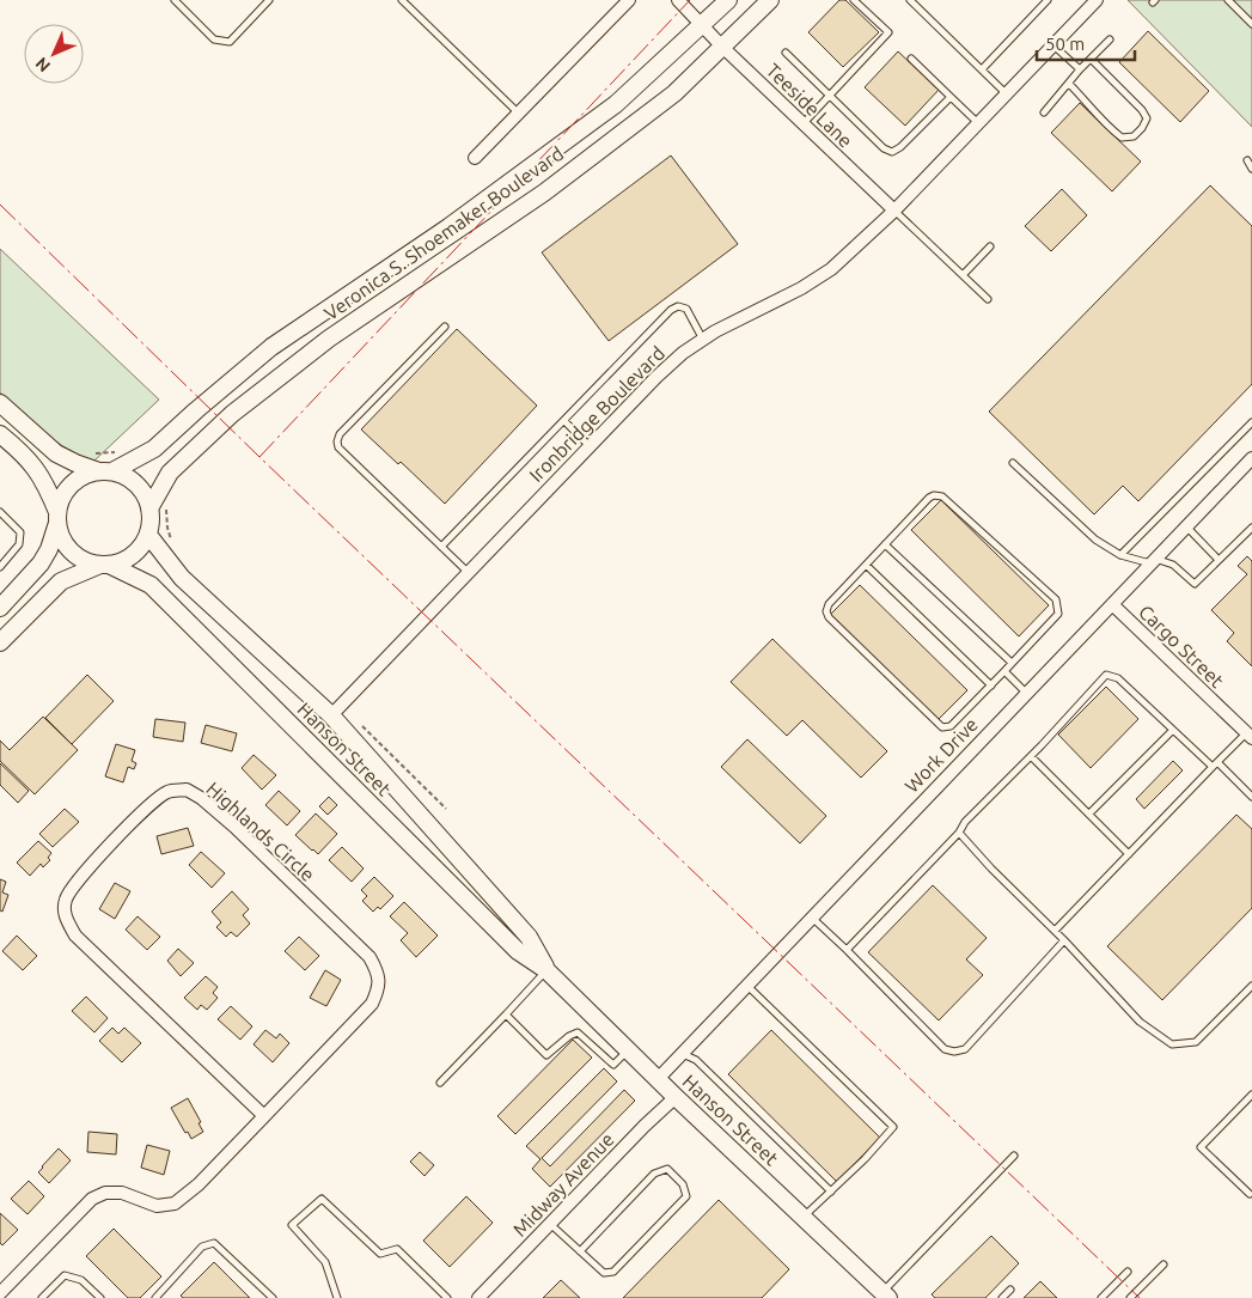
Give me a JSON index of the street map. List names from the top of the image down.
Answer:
{
  "streets": {
    "street": [
      "Teeside Lane",
      "Veronica S. Shoemaker Boulevard",
      "Ironbridge Boulevard",
      "Cargo Street",
      "Hanson Street",
      "Work Drive",
      "Highlands Circle",
      "Midway Avenue"
    ]
  },
  "crossings": [
    ["Teeside Lane", "Veronica S. Shoemaker Boulevard"],
    ["Teeside Lane", "Ironbridge Boulevard"],
    ["Veronica S. Shoemaker Boulevard", "Hanson Street"],
    ["Ironbridge Boulevard", "Hanson Street"],
    ["Cargo Street", "Work Drive"],
    ["Hanson Street", "Work Drive"],
    ["Hanson Street", "Midway Avenue"]
  ],
  "scale_bar": "50 m",
  "north": "bottom left"
}
